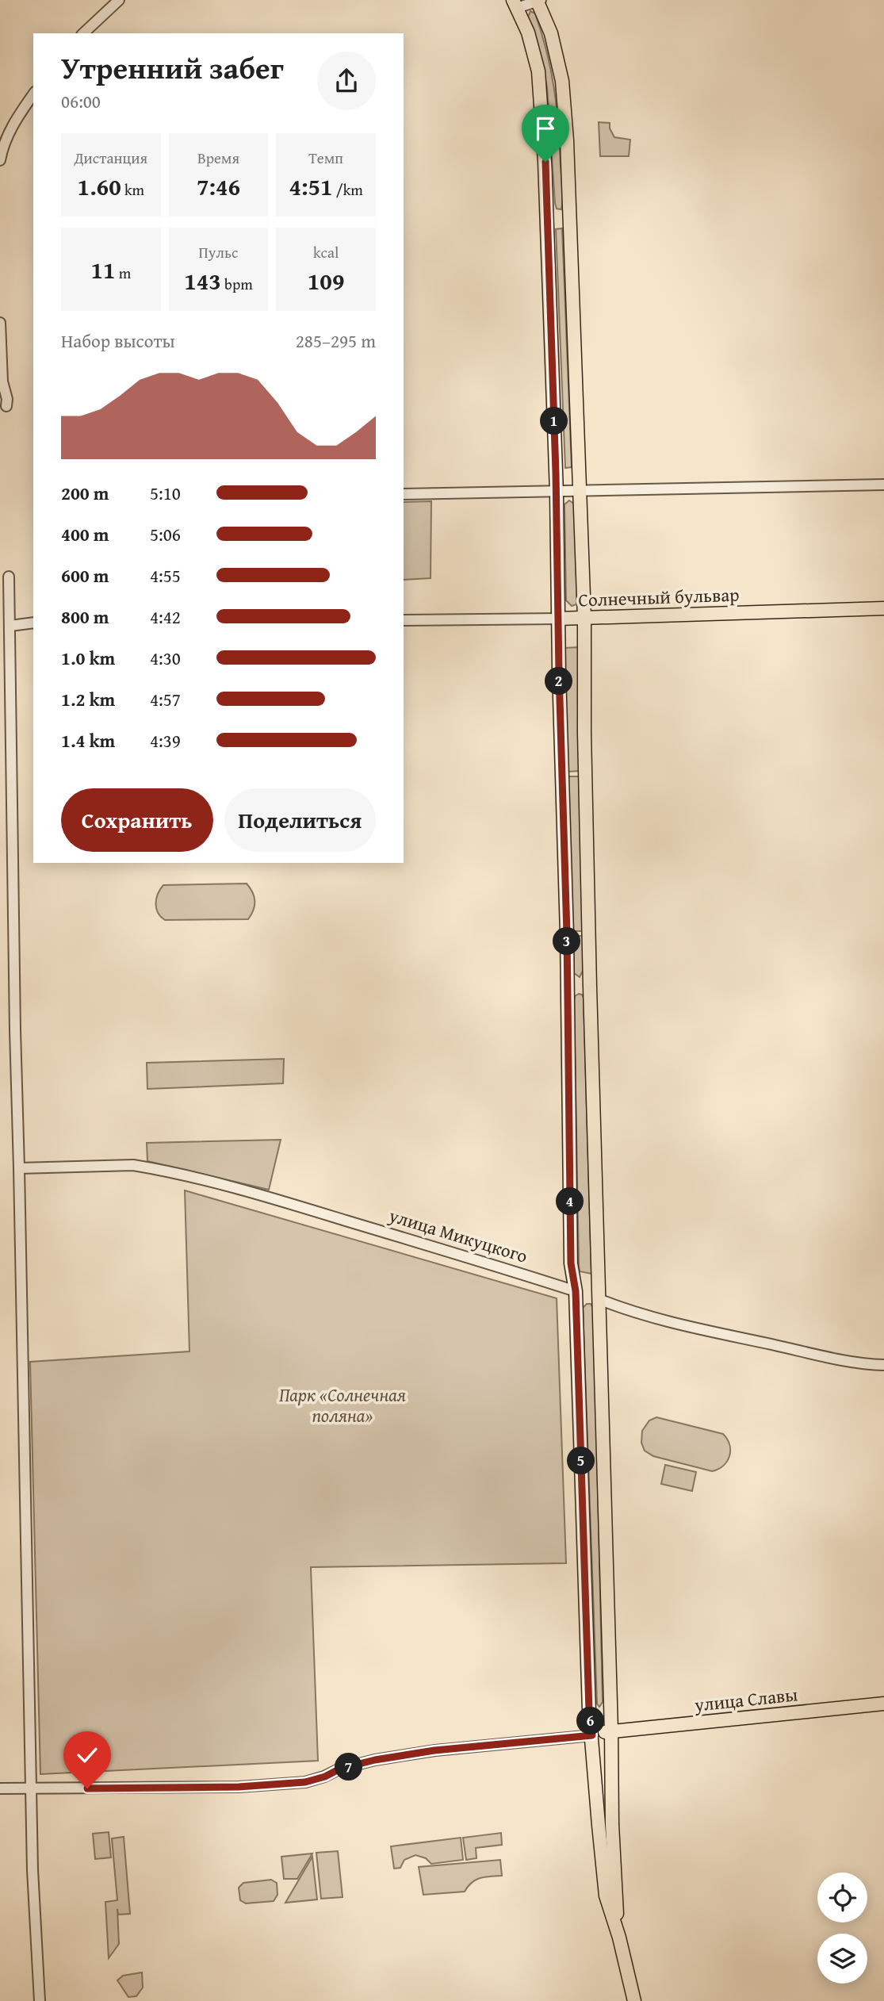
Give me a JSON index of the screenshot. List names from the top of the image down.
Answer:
{
  "streets": {
    "main road": ["Солнечный бульвар", "улица Микуцкого", "улица Славы"]
  },
  "parks": ["Парк «Солнечная поляна»"],
  "page": {
    "heading": ["Утренний забег", "06:00"],
    "stats": [
      ["Дистанция", "1.60 km"],
      ["Время", "7:46"],
      ["Темп", "4:51 /km"],
      ["11 m"],
      ["Пульс", "143 bpm"],
      ["kcal", "109"]
    ],
    "chart": ["Набор высоты", "285–295 m"],
    "pins": [
      "1",
      "2",
      "3",
      "4",
      "5",
      "6",
      "7"
    ],
    "list": [
      {
        "name": "200 m",
        "note": "5:10"
      },
      {
        "name": "400 m",
        "note": "5:06"
      },
      {
        "name": "600 m",
        "note": "4:55"
      },
      {
        "name": "800 m",
        "note": "4:42"
      },
      {
        "name": "1.0 km",
        "note": "4:30"
      },
      {
        "name": "1.2 km",
        "note": "4:57"
      },
      {
        "name": "1.4 km",
        "note": "4:39"
      }
    ],
    "buttons": ["Сохранить", "Поделиться"]
  }
}
